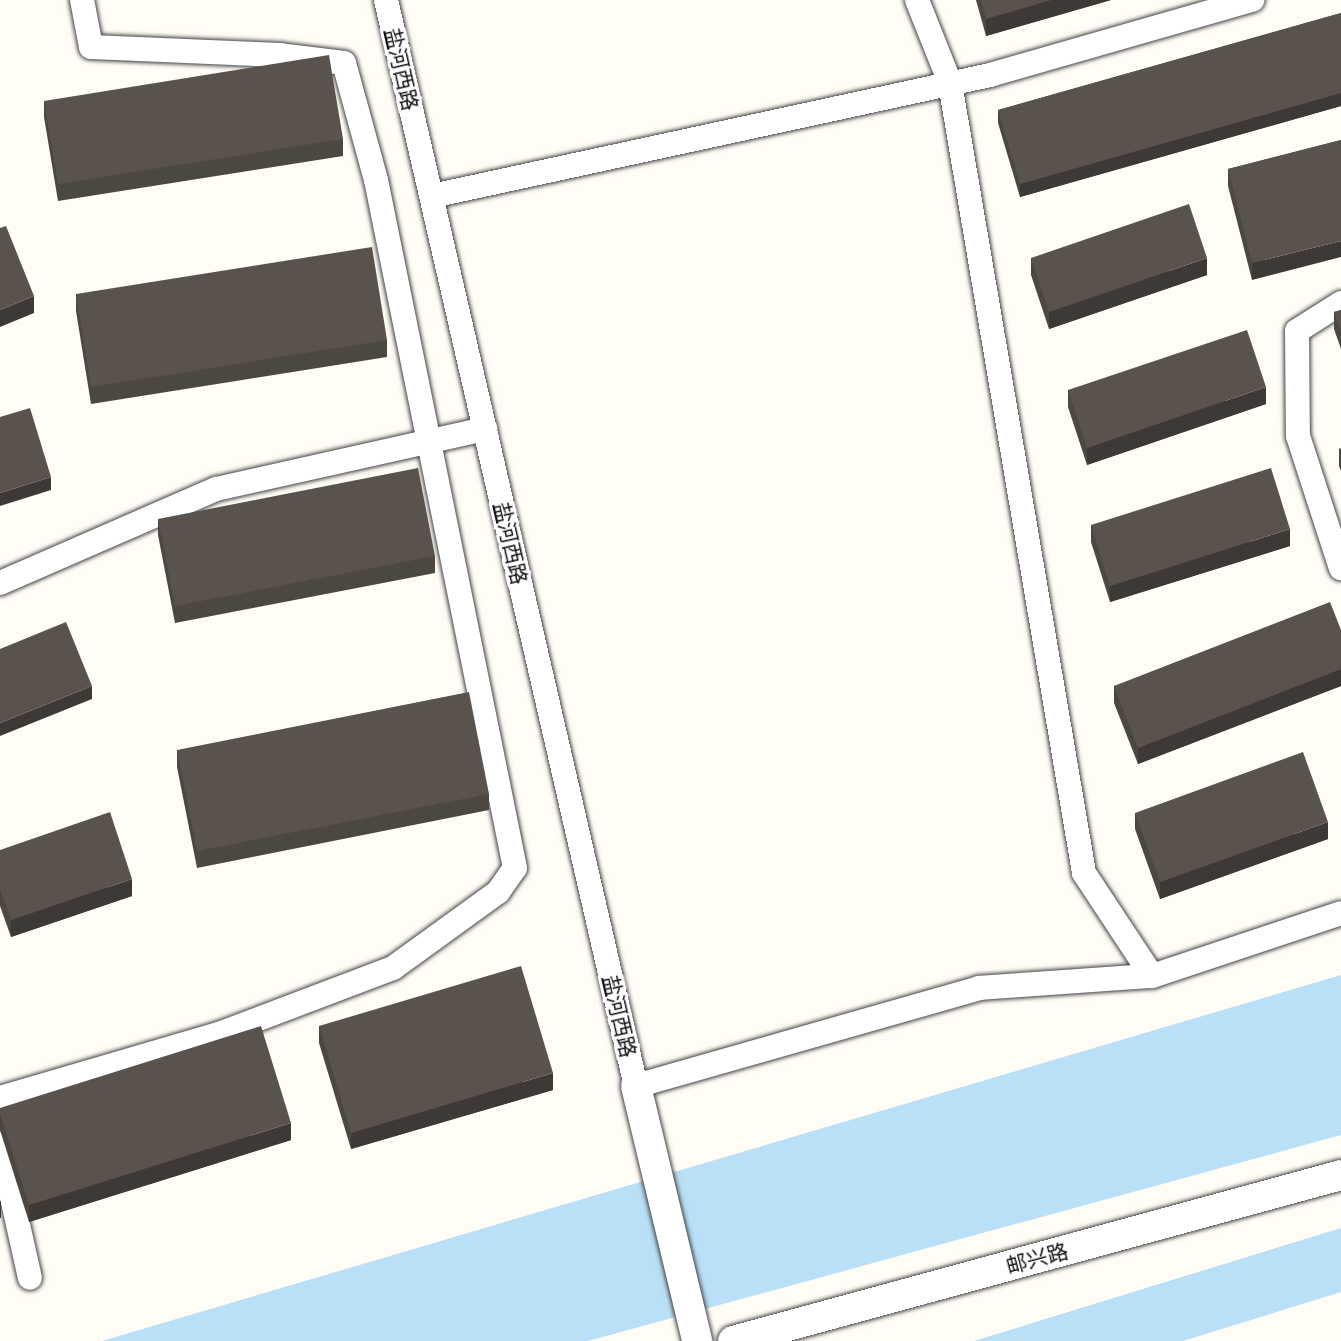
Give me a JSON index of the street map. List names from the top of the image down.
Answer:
{
  "streets": {
    "street": ["盐河西路", "邮兴路"]
  }
}
